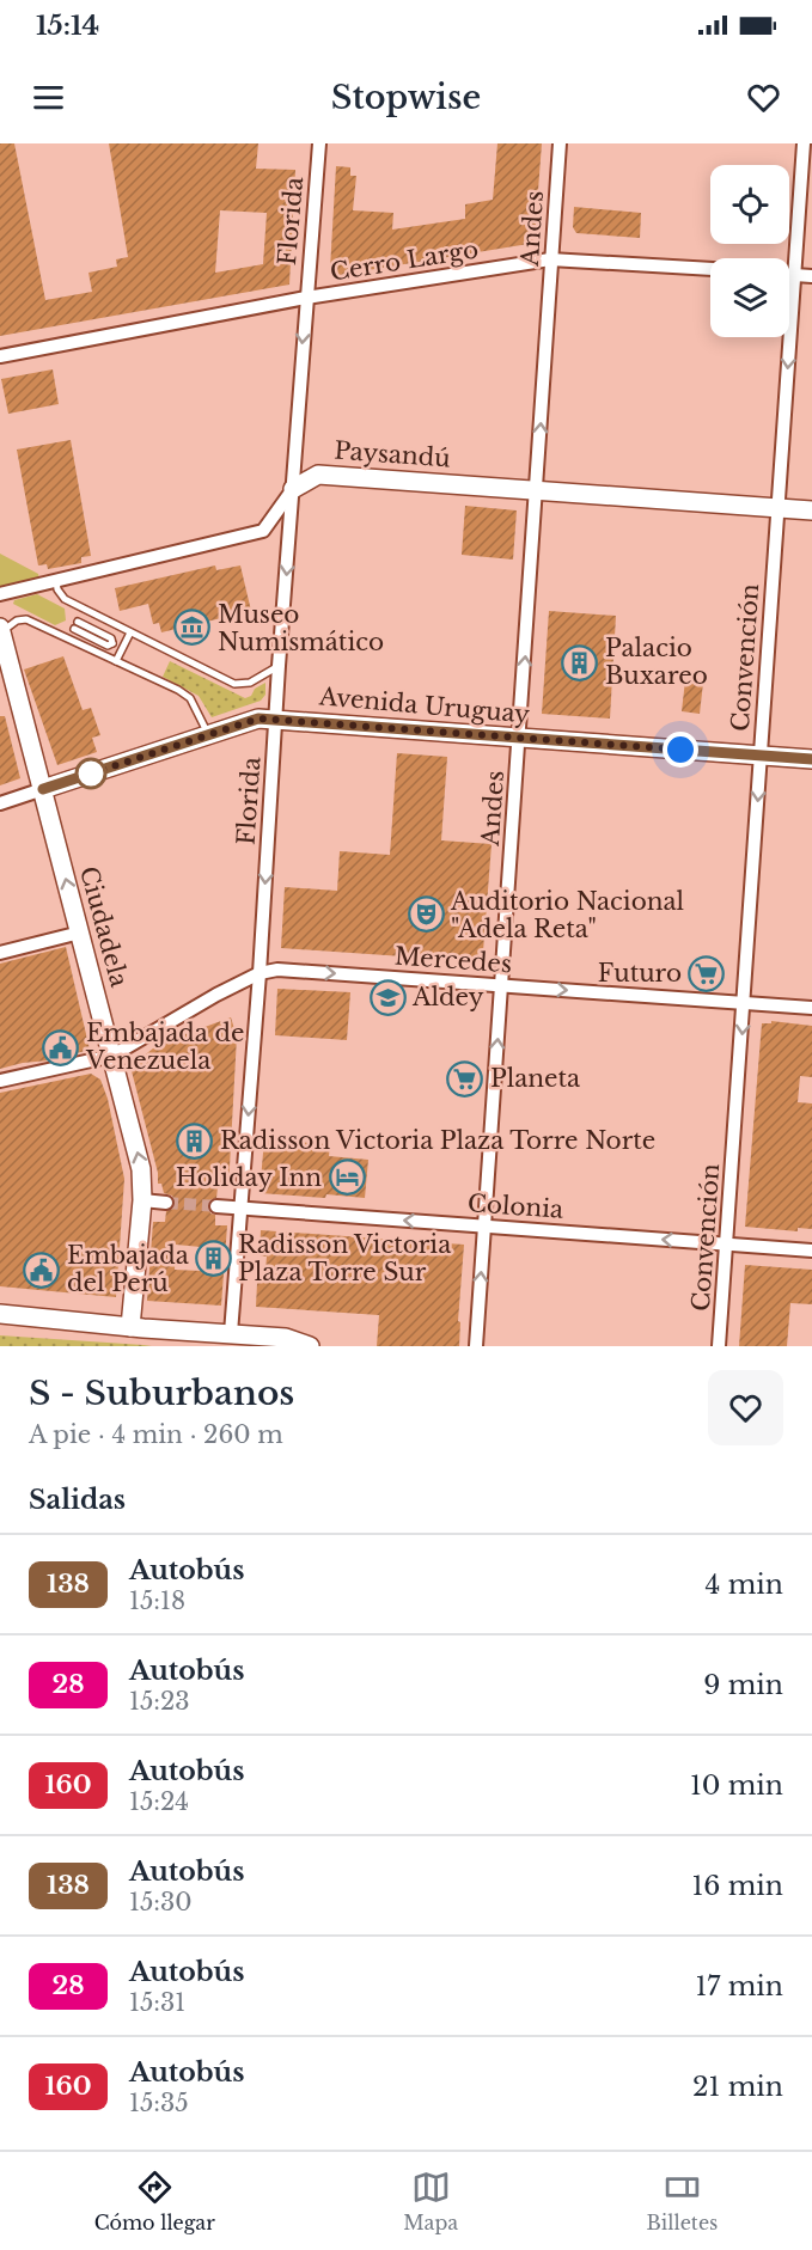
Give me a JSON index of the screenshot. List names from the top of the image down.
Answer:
{
  "streets": {
    "street": [
      "Florida",
      "Andes",
      "Cerro Largo",
      "Paysandú",
      "Convención",
      "Avenida Uruguay",
      "Ciudadela",
      "Mercedes",
      "Colonia"
    ]
  },
  "crossings": [
    ["Florida", "Cerro Largo"],
    ["Florida", "Paysandú"],
    ["Florida", "Avenida Uruguay"],
    ["Florida", "Mercedes"],
    ["Florida", "Colonia"],
    ["Andes", "Cerro Largo"],
    ["Andes", "Paysandú"],
    ["Andes", "Avenida Uruguay"],
    ["Andes", "Mercedes"],
    ["Andes", "Colonia"],
    ["Paysandú", "Convención"],
    ["Convención", "Avenida Uruguay"],
    ["Convención", "Mercedes"],
    ["Convención", "Colonia"],
    ["Avenida Uruguay", "Ciudadela"],
    ["Ciudadela", "Mercedes"]
  ],
  "one_way": [
    "Florida",
    "Andes",
    "Convención",
    "Ciudadela",
    "Mercedes",
    "Colonia"
  ],
  "places": {
    "museum": ["Museo Numismático"],
    "building": ["Palacio Buxareo", "Radisson Victoria Plaza Torre Norte", "Radisson Victoria Plaza Torre Sur"],
    "theatre": ["Auditorio Nacional \"Adela Reta\""],
    "supermarket": ["Futuro", "Planeta"],
    "school or university": ["Aldey"],
    "public building": ["Embajada de Venezuela", "Embajada del Perú"],
    "hotel": ["Holiday Inn"]
  },
  "lines": ["bus line 138"],
  "page": {
    "status": "15:14",
    "header": "Stopwise",
    "heading": [
      ["S - Suburbanos", "A pie · 4 min · 260 m"],
      "Salidas"
    ],
    "list": [
      {
        "mark": "138",
        "name": "Autobús",
        "note": "15:18",
        "value": "4 min"
      },
      {
        "mark": "28",
        "name": "Autobús",
        "note": "15:23",
        "value": "9 min"
      },
      {
        "mark": "160",
        "name": "Autobús",
        "note": "15:24",
        "value": "10 min"
      },
      {
        "mark": "138",
        "name": "Autobús",
        "note": "15:30",
        "value": "16 min"
      },
      {
        "mark": "28",
        "name": "Autobús",
        "note": "15:31",
        "value": "17 min"
      },
      {
        "mark": "160",
        "name": "Autobús",
        "note": "15:35",
        "value": "21 min"
      }
    ],
    "tabs": ["Cómo llegar", "Mapa", "Billetes"]
  }
}
